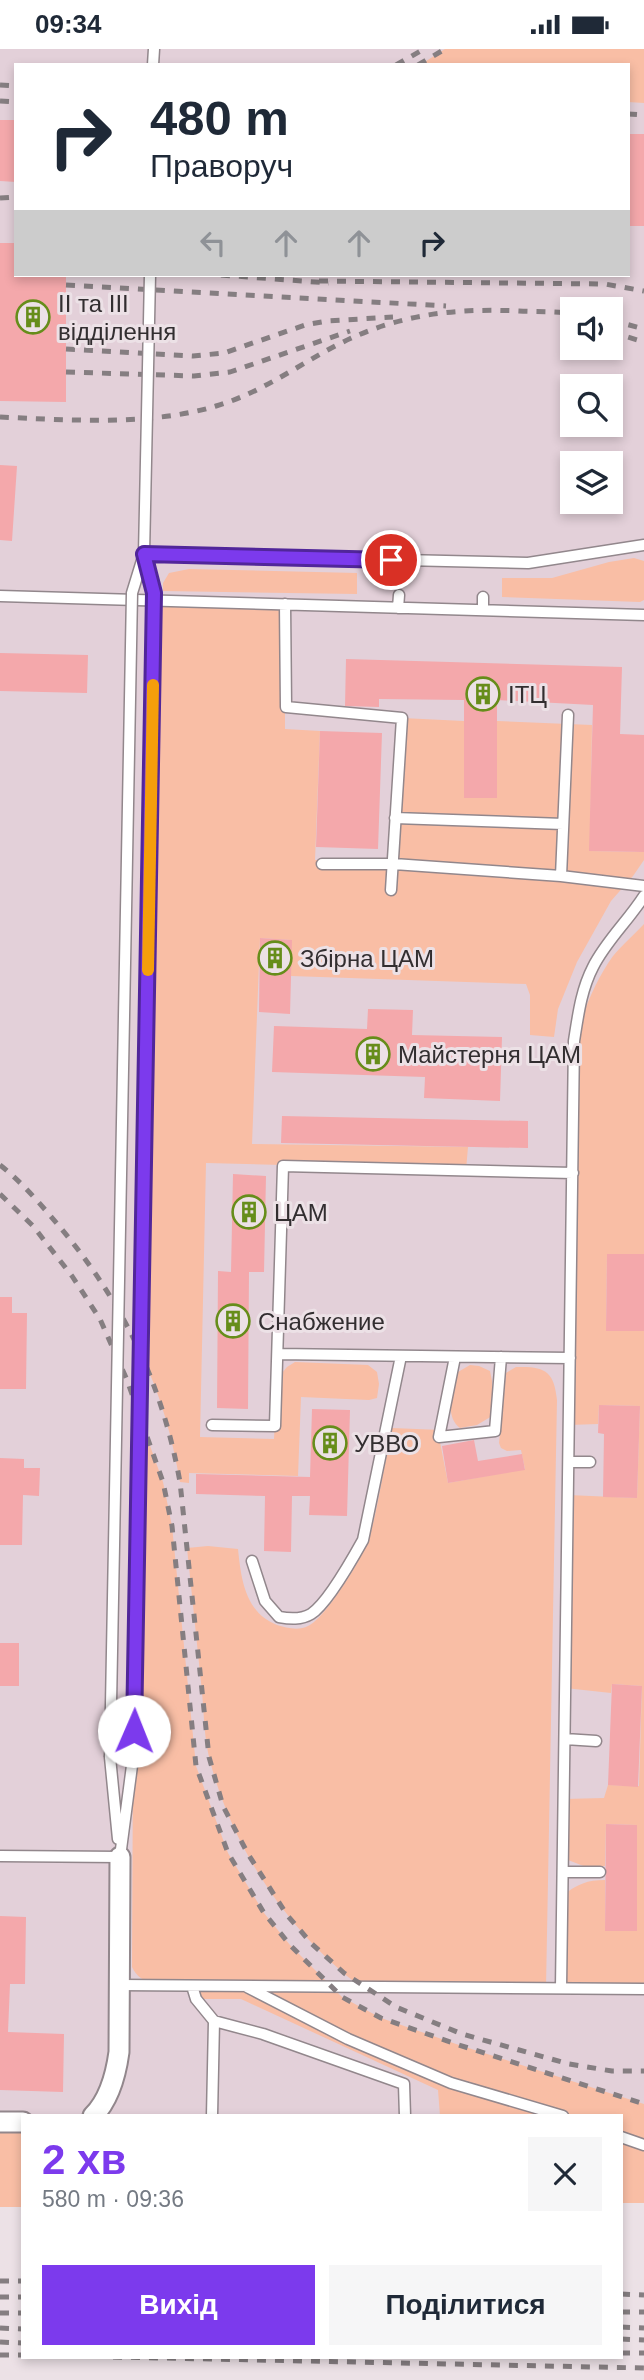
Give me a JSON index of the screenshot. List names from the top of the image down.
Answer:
{
  "places": {
    "building": [
      "II та III відділення",
      "ІТЦ",
      "Збірна ЦАМ",
      "Майстерня ЦАМ",
      "ЦАМ",
      "Снабжение",
      "УВВО"
    ]
  },
  "page": {
    "status": "09:34",
    "turn": ["480 m", "Праворуч"],
    "heading": ["2 хв", "580 m · 09:36"],
    "buttons": ["Вихід", "Поділитися"]
  }
}
